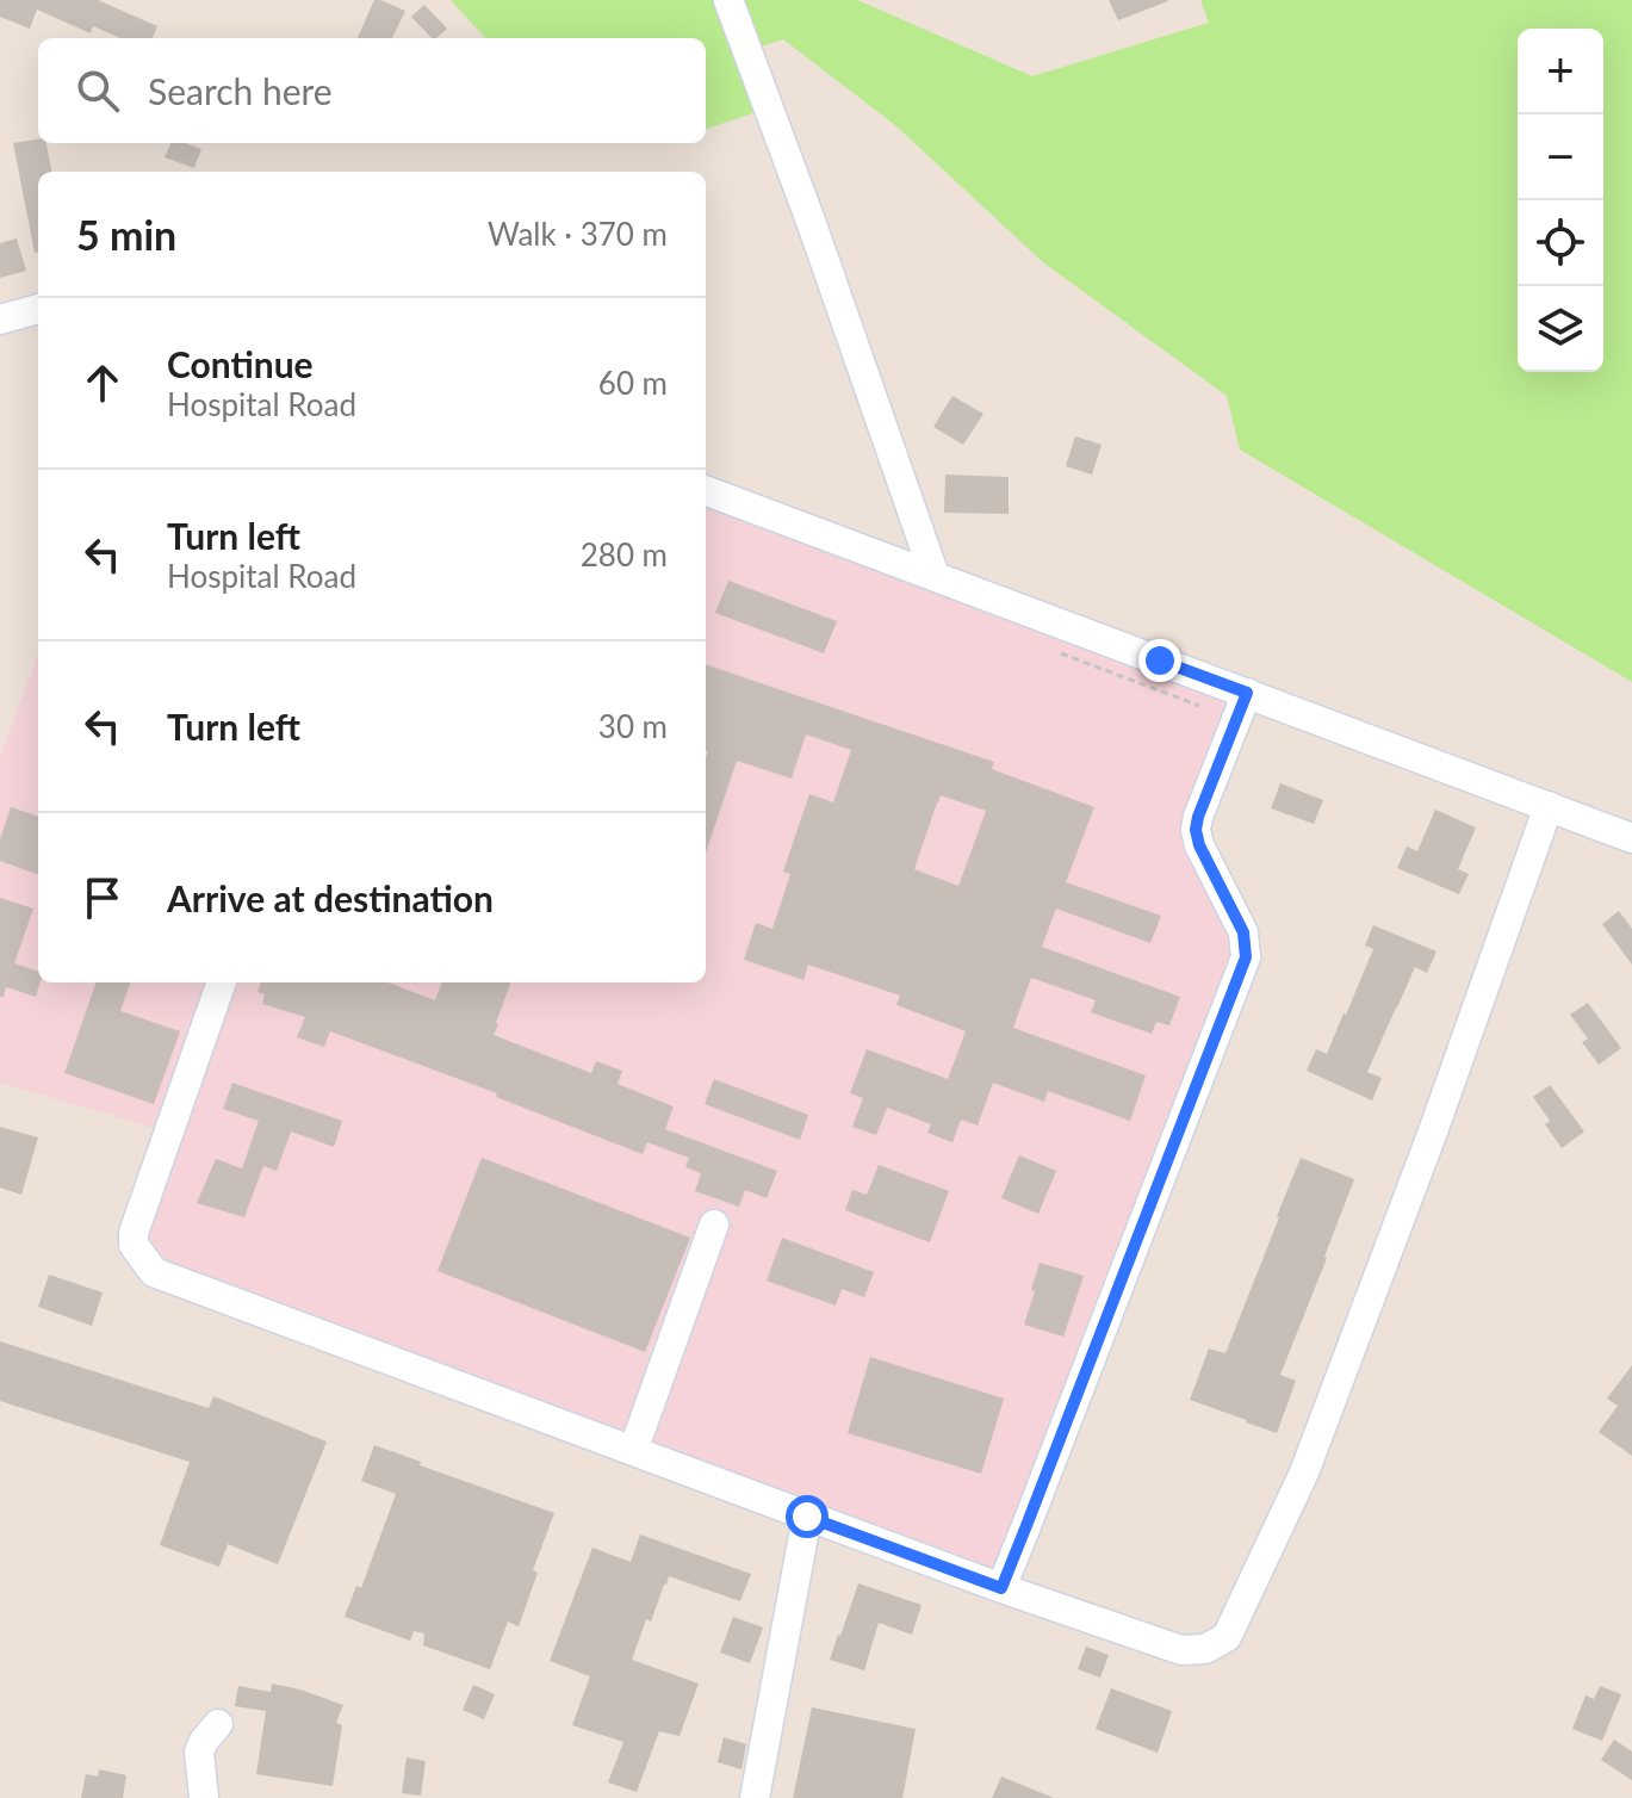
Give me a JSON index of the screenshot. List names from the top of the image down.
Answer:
{
  "page": {
    "map_buttons": ["+", "−"],
    "search": "Search here",
    "heading": ["5 min", "Walk · 370 m"],
    "list": [
      ["Continue", "Hospital Road", "60 m"],
      ["Turn left", "Hospital Road", "280 m"],
      ["Turn left", "30 m"],
      "Arrive at destination"
    ]
  }
}
